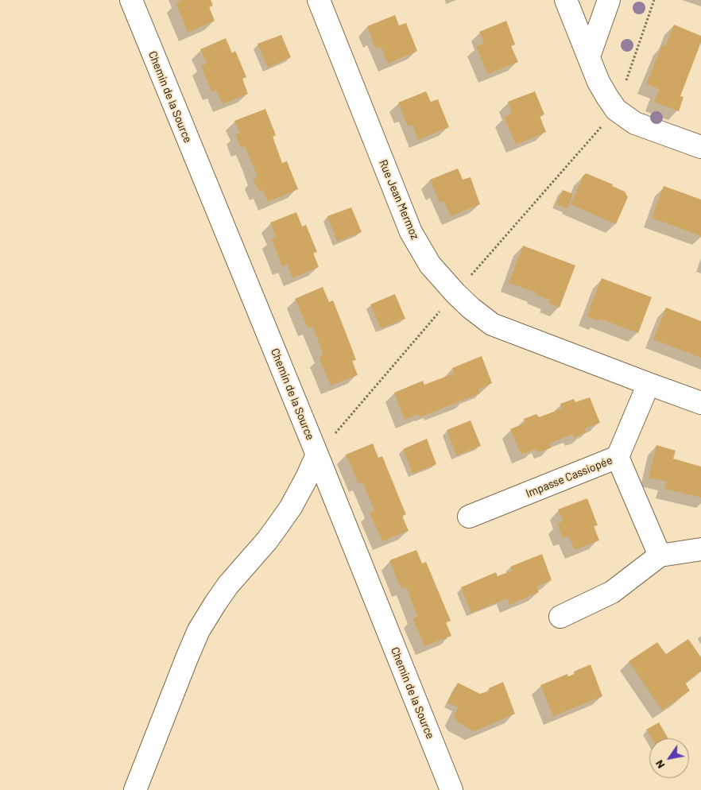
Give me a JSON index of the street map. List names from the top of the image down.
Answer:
{
  "streets": {
    "street": ["Chemin de la Source", "Rue Jean Mermoz", "Impasse Cassiopée"]
  },
  "crossings": [
    ["Rue Jean Mermoz", "Impasse Cassiopée"]
  ],
  "north": "bottom left"
}
